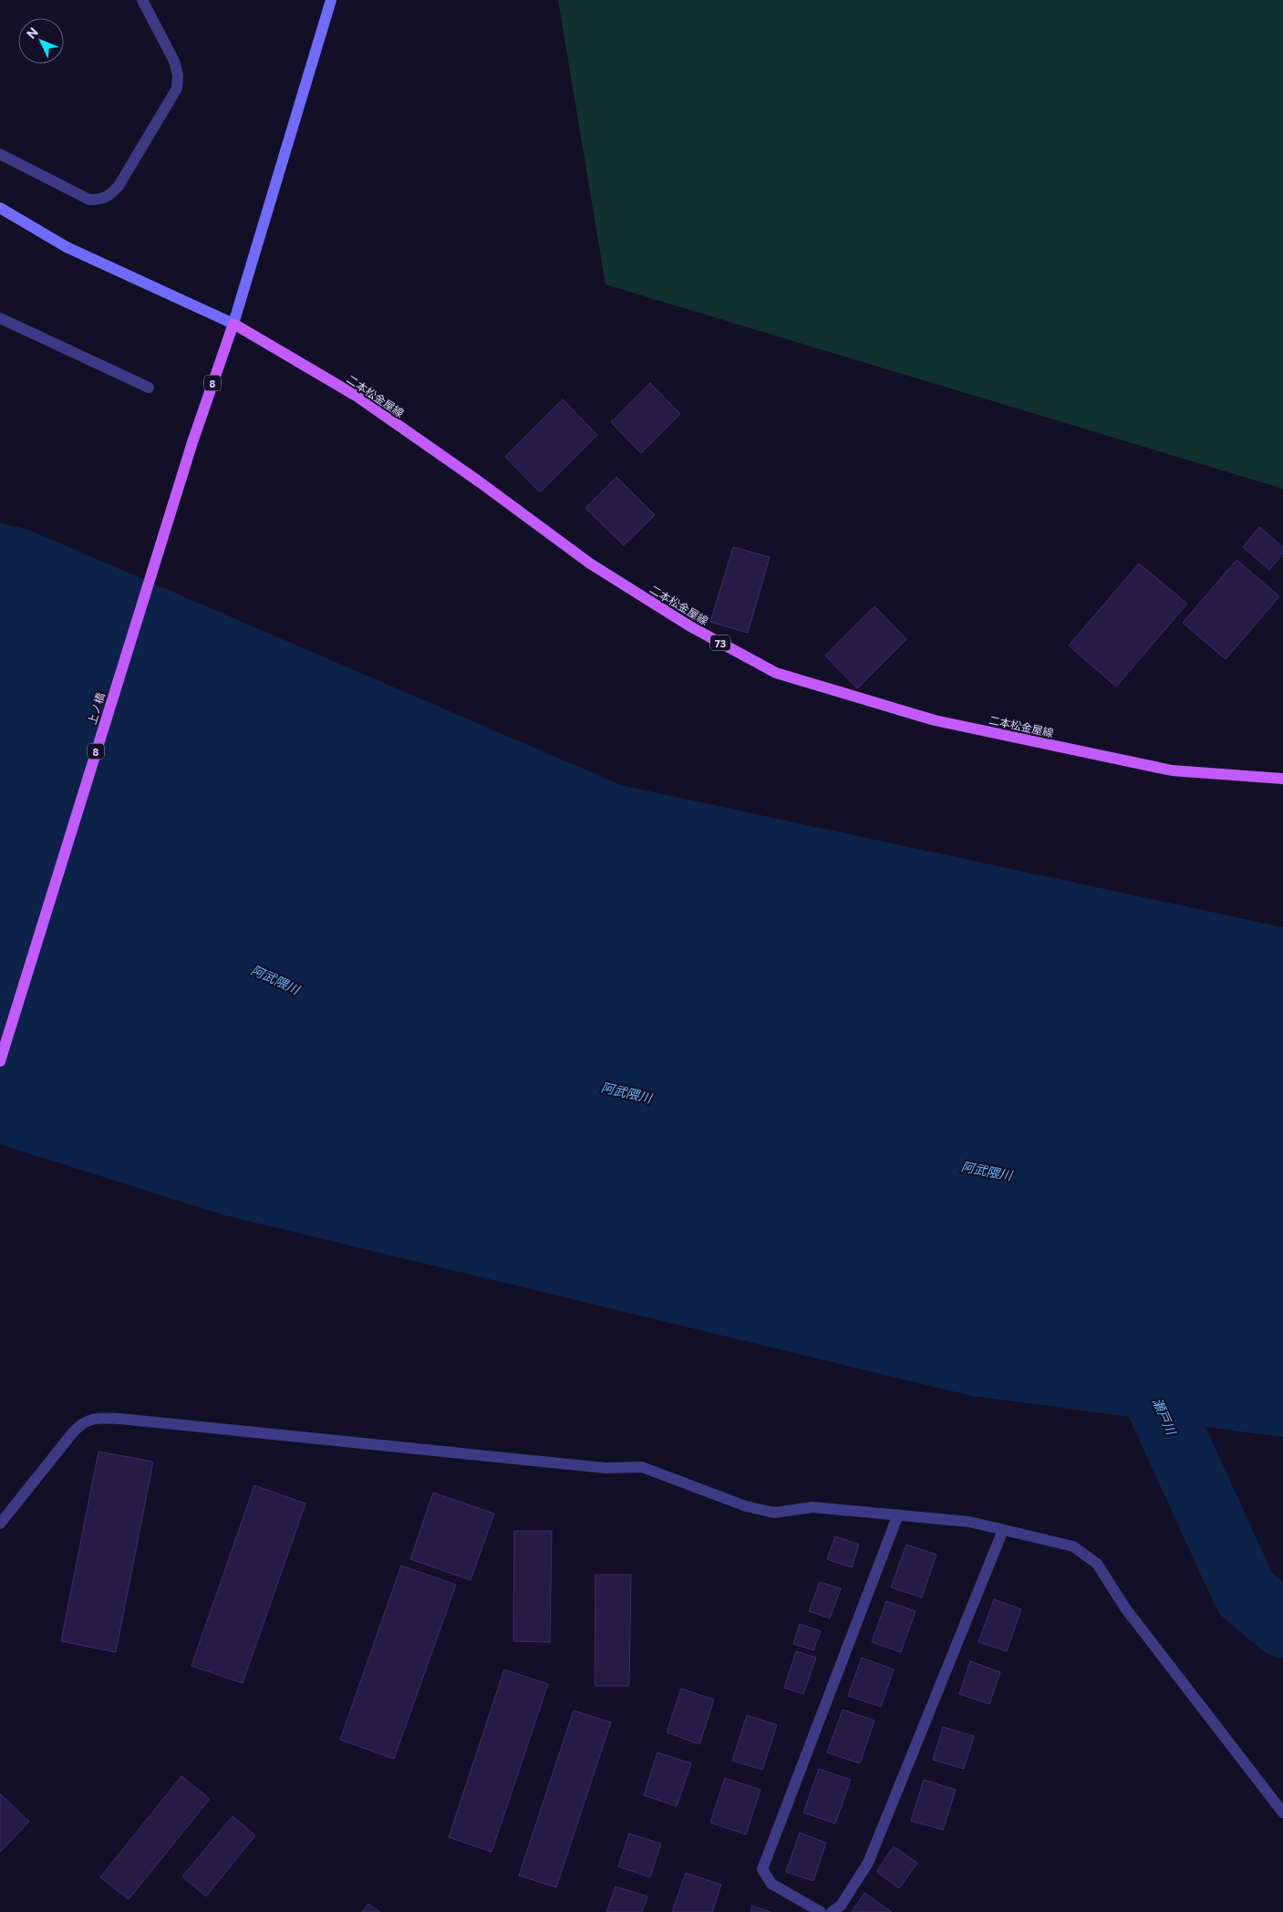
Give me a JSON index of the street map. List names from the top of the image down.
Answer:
{
  "streets": {
    "main road": [
      "8",
      "二本松金屋線",
      "73",
      "上ノ橋"
    ]
  },
  "crossings": [
    ["二本松金屋線", "上ノ橋"]
  ],
  "water": ["阿武隈川", "瀬戸川"],
  "north": "top left"
}
